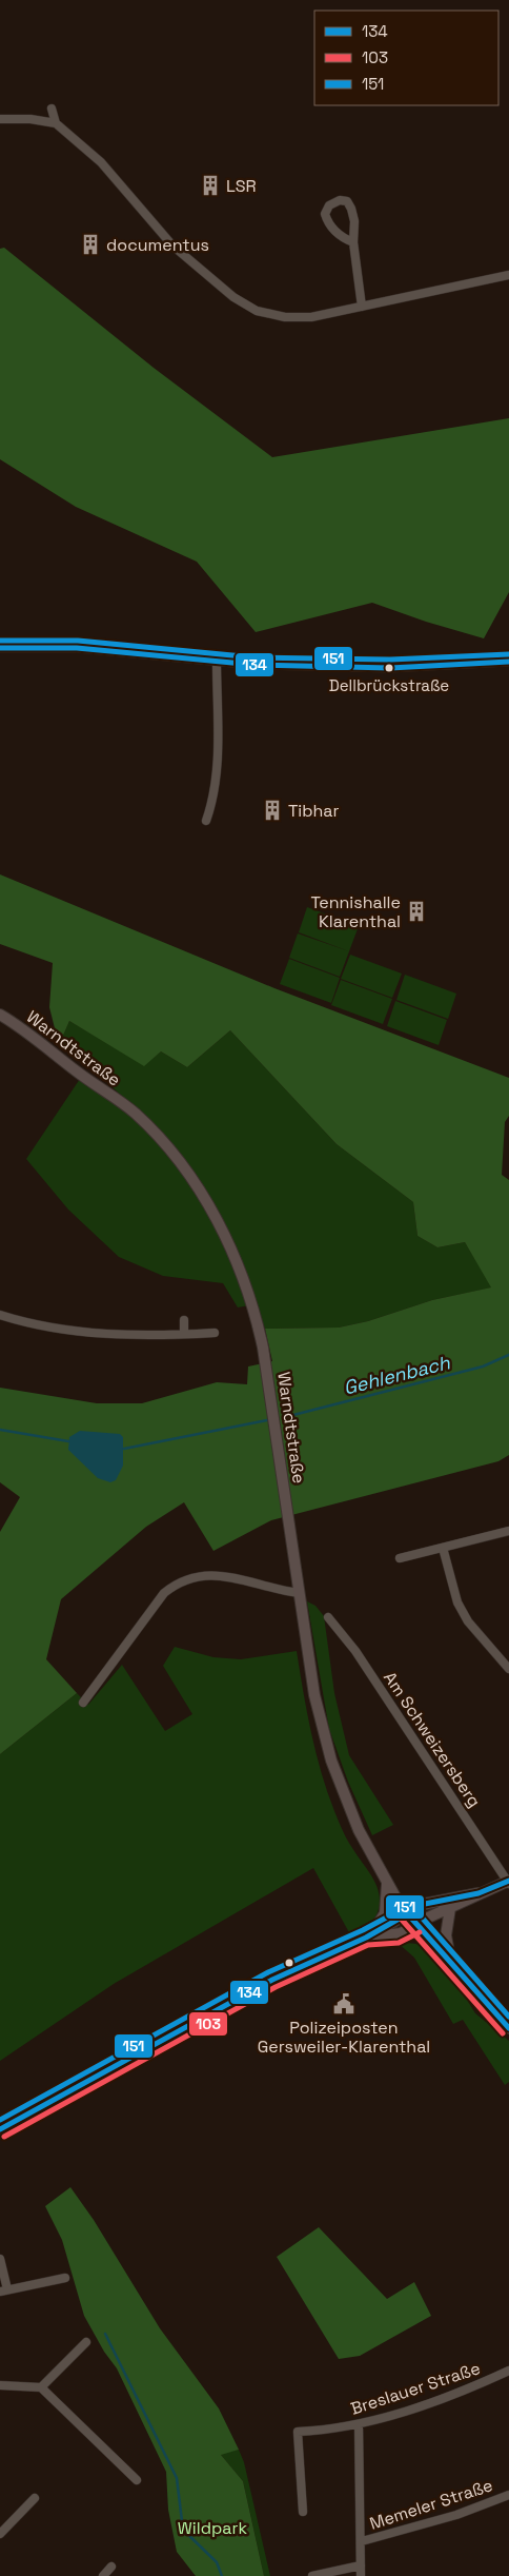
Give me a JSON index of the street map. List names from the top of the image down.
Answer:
{
  "streets": {
    "main road": ["Warndtstraße"],
    "street": ["Am Schweizersberg", "Breslauer Straße", "Memeler Straße"]
  },
  "water": ["Gehlenbach"],
  "parks": ["Wildpark"],
  "places": {
    "building": [
      "LSR",
      "documentus",
      "Tibhar",
      "Tennishalle Klarenthal"
    ],
    "other": ["Dellbrückstraße"],
    "public building": ["Polizeiposten Gersweiler-Klarenthal"]
  },
  "lines": ["transit line 151", "transit line 134", "transit line 103"],
  "legend": ["134", "103", "151"]
}
